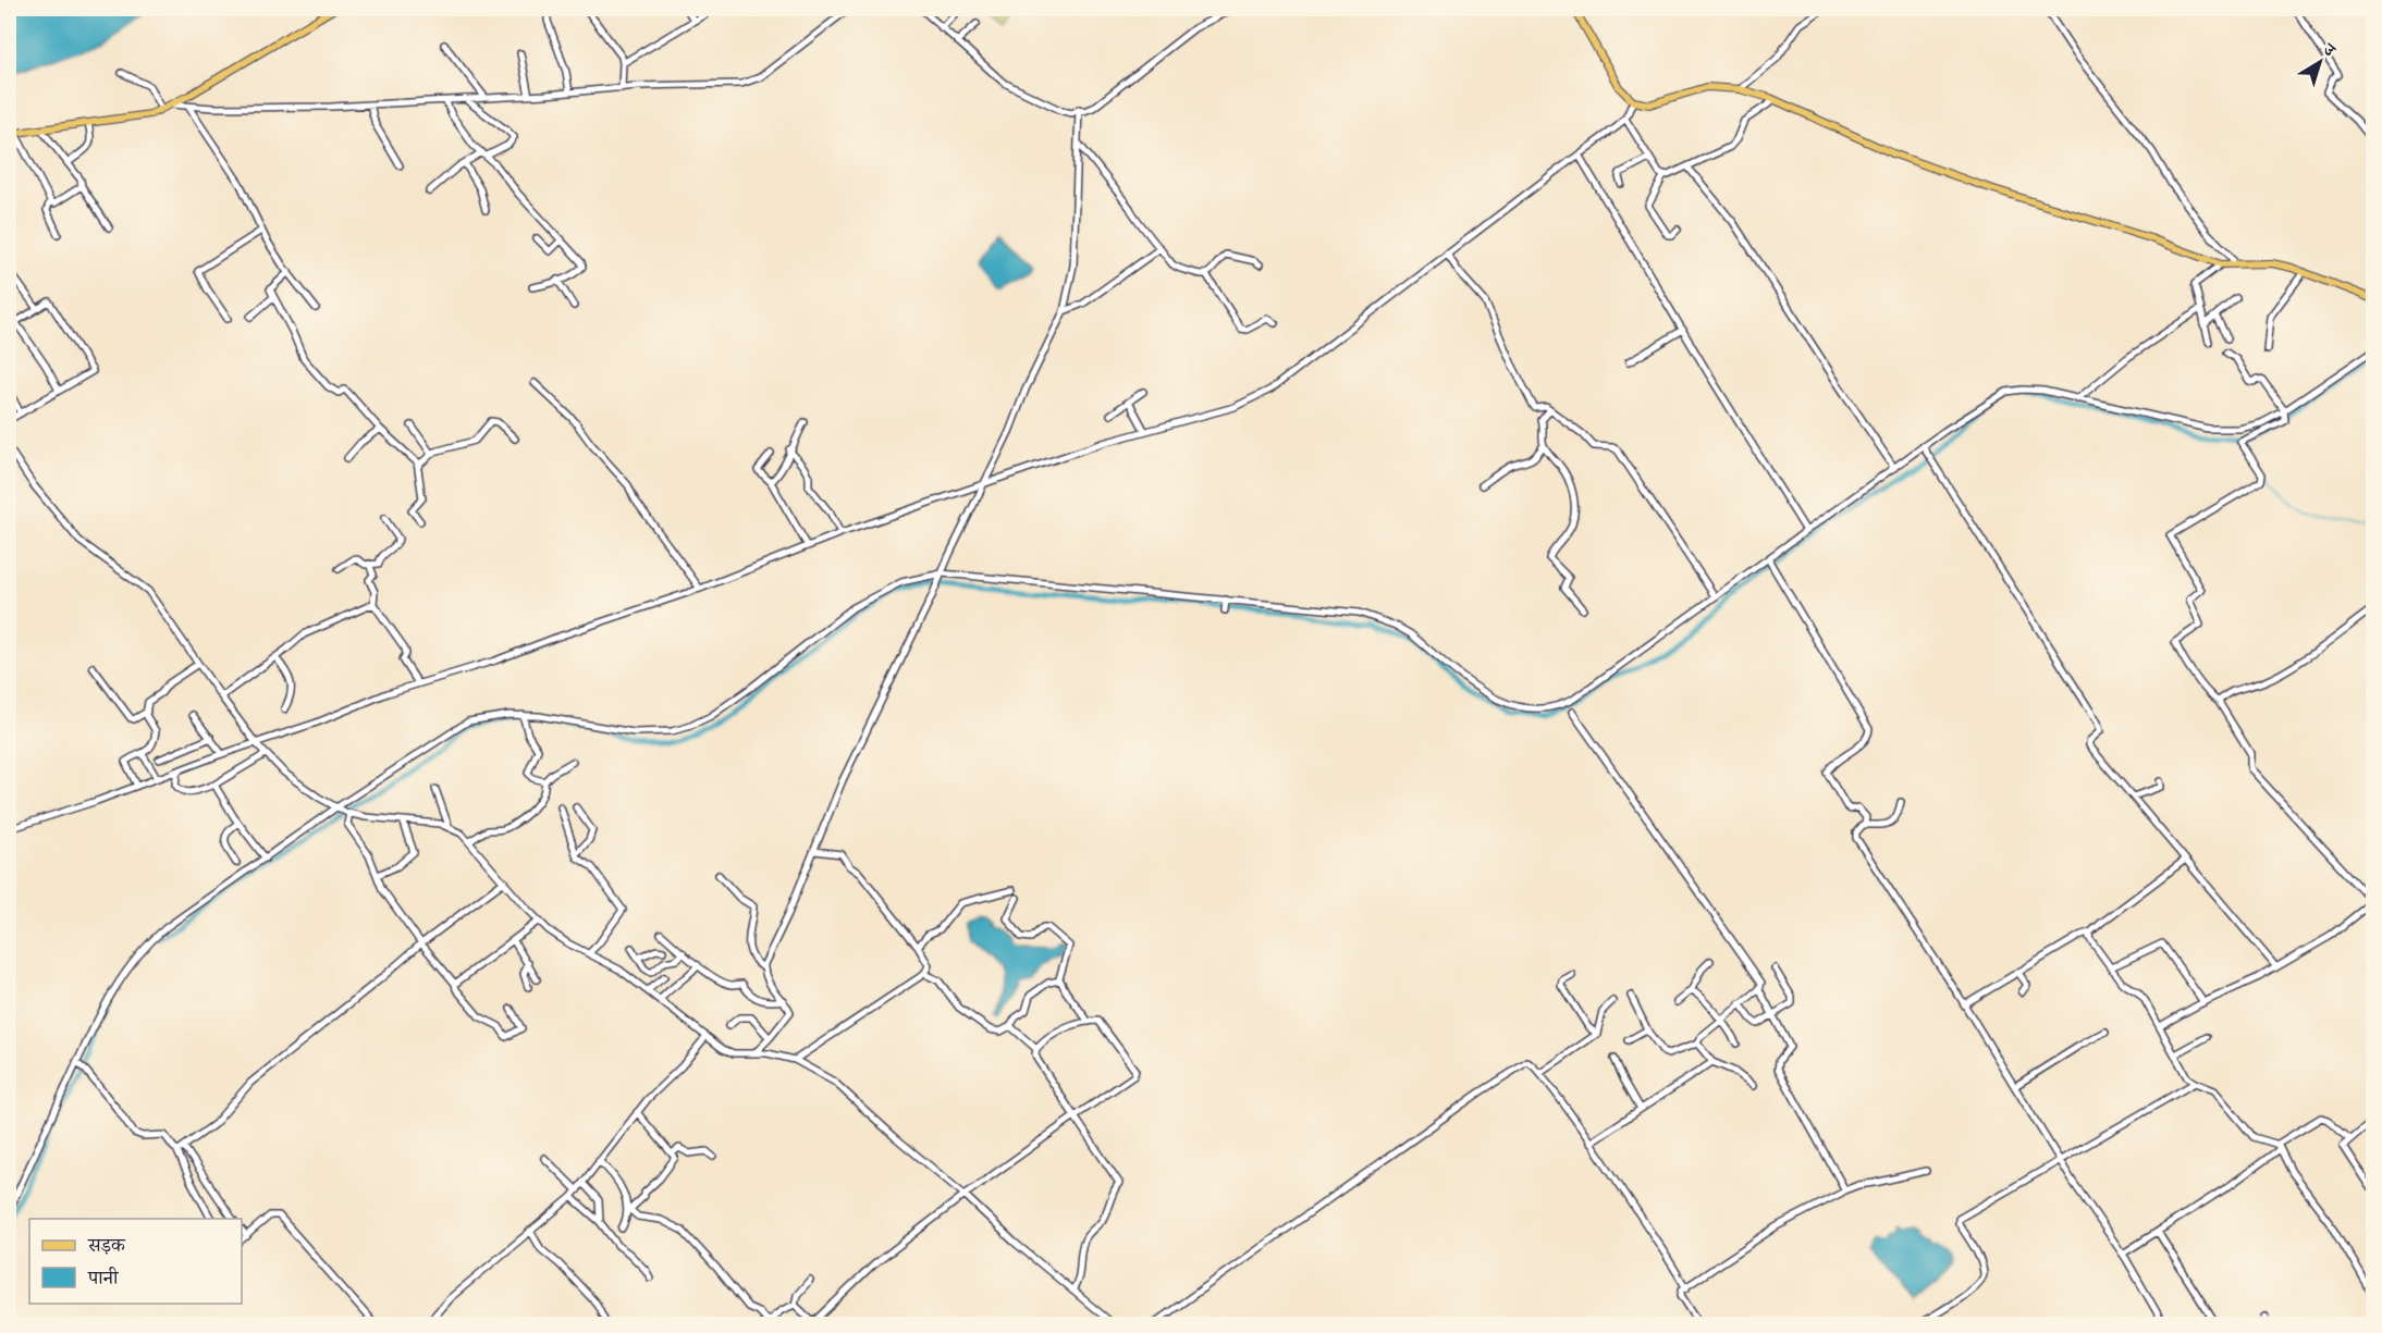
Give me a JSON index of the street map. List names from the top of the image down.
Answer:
{
  "legend": ["सड़क", "पानी"],
  "north": "top right"
}
